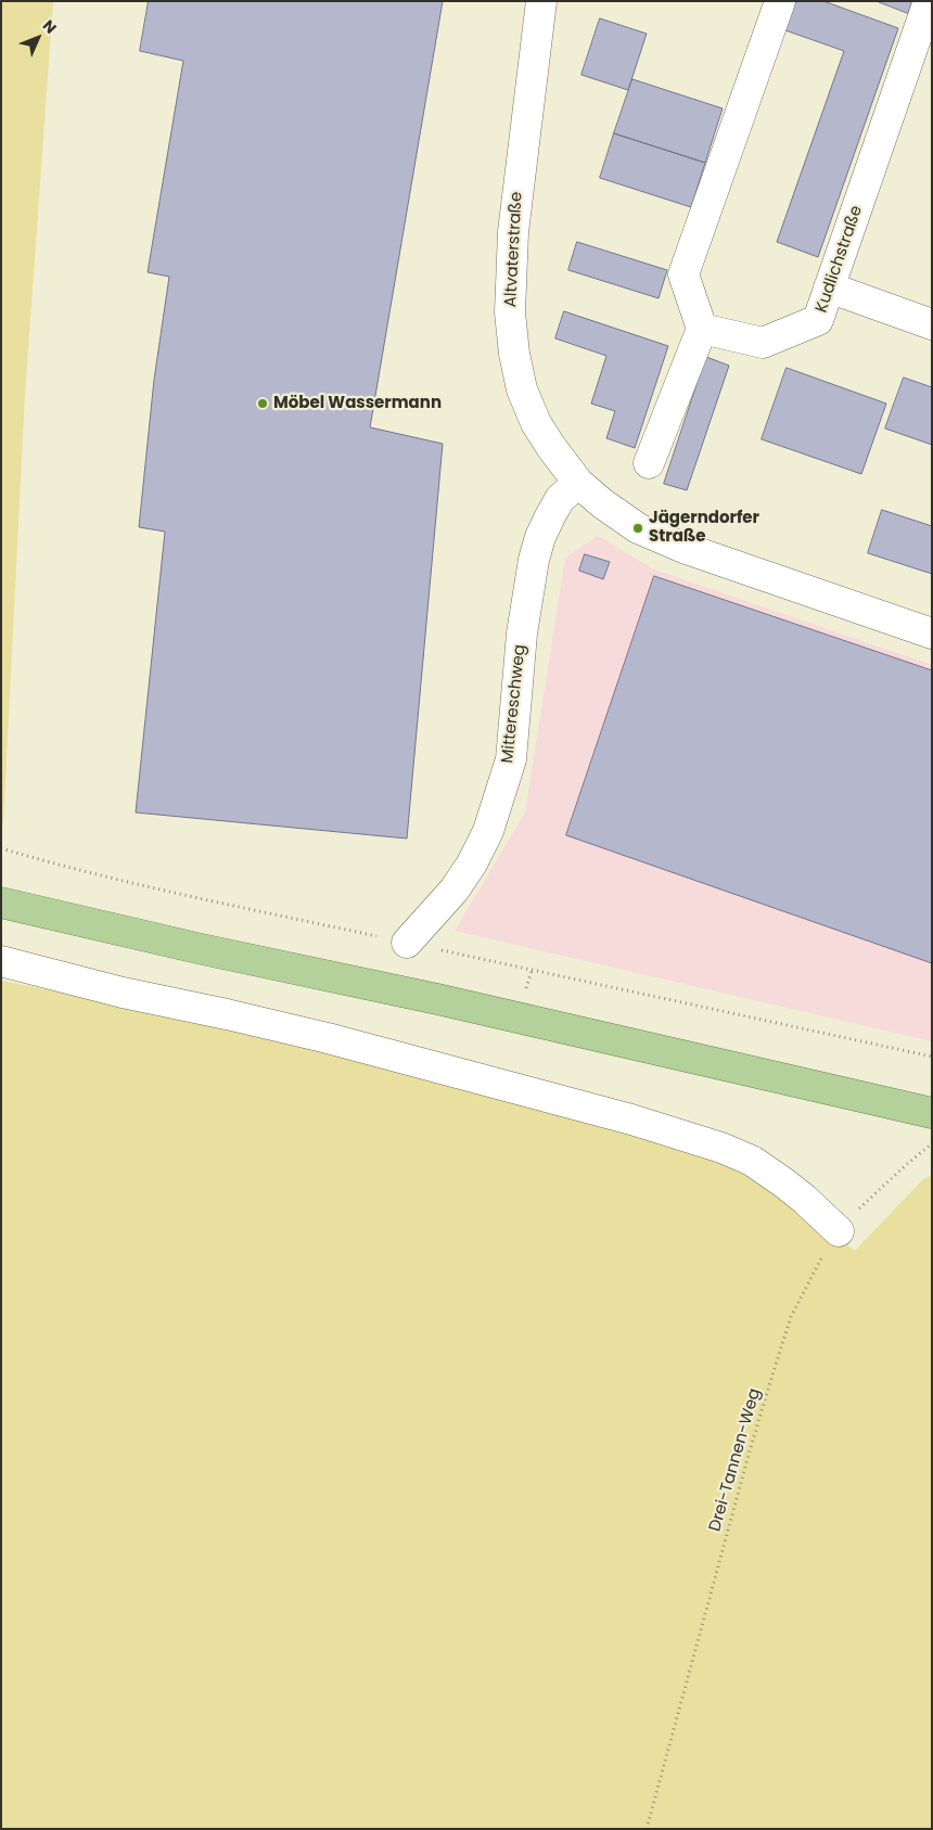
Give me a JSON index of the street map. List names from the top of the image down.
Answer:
{
  "streets": {
    "street": ["Altvaterstraße", "Kudlichstraße", "Mittereschweg"],
    "path": ["Drei-Tannen-Weg"]
  },
  "crossings": [
    ["Altvaterstraße", "Mittereschweg"]
  ],
  "places": ["Möbel Wassermann", "Jägerndorfer Straße"],
  "north": "top right"
}
